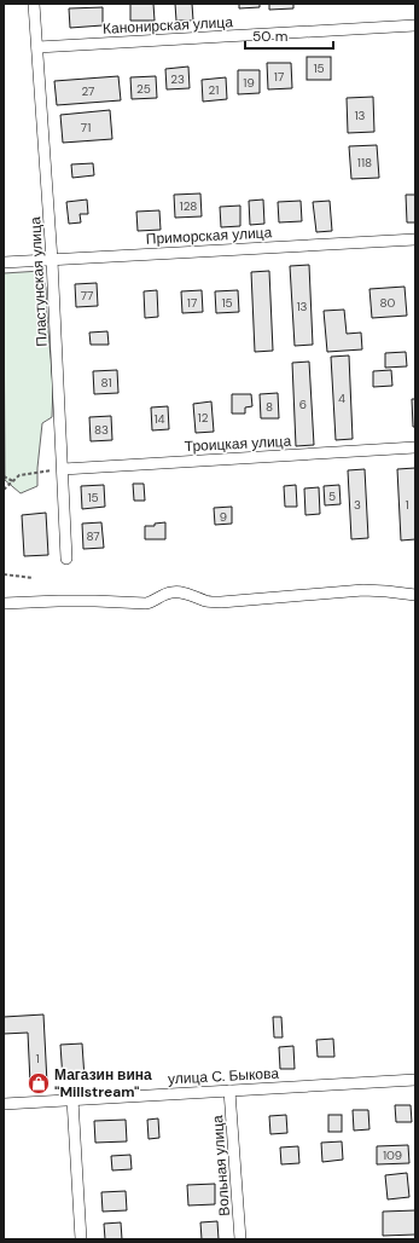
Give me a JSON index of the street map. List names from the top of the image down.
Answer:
{
  "streets": {
    "street": [
      "Канонирская улица",
      "Приморская улица",
      "Пластунская улица",
      "Троицкая улица",
      "улица С. Быкова",
      "Вольная улица"
    ]
  },
  "crossings": [
    ["Канонирская улица", "Пластунская улица"],
    ["Приморская улица", "Пластунская улица"],
    ["Пластунская улица", "Троицкая улица"],
    ["улица С. Быкова", "Вольная улица"]
  ],
  "places": {
    "shop": ["Магазин вина \"Millstream\""]
  },
  "house_numbers": [
    "15",
    "17",
    "23",
    "19",
    "25",
    "21",
    "27",
    "13",
    "71",
    "118",
    "128",
    "77",
    "17",
    "15",
    "80",
    "13",
    "81",
    "4",
    "6",
    "8",
    "12",
    "14",
    "83",
    "5",
    "15",
    "3",
    "1",
    "9",
    "87",
    "1",
    "109"
  ],
  "scale_bar": "50 m"
}
